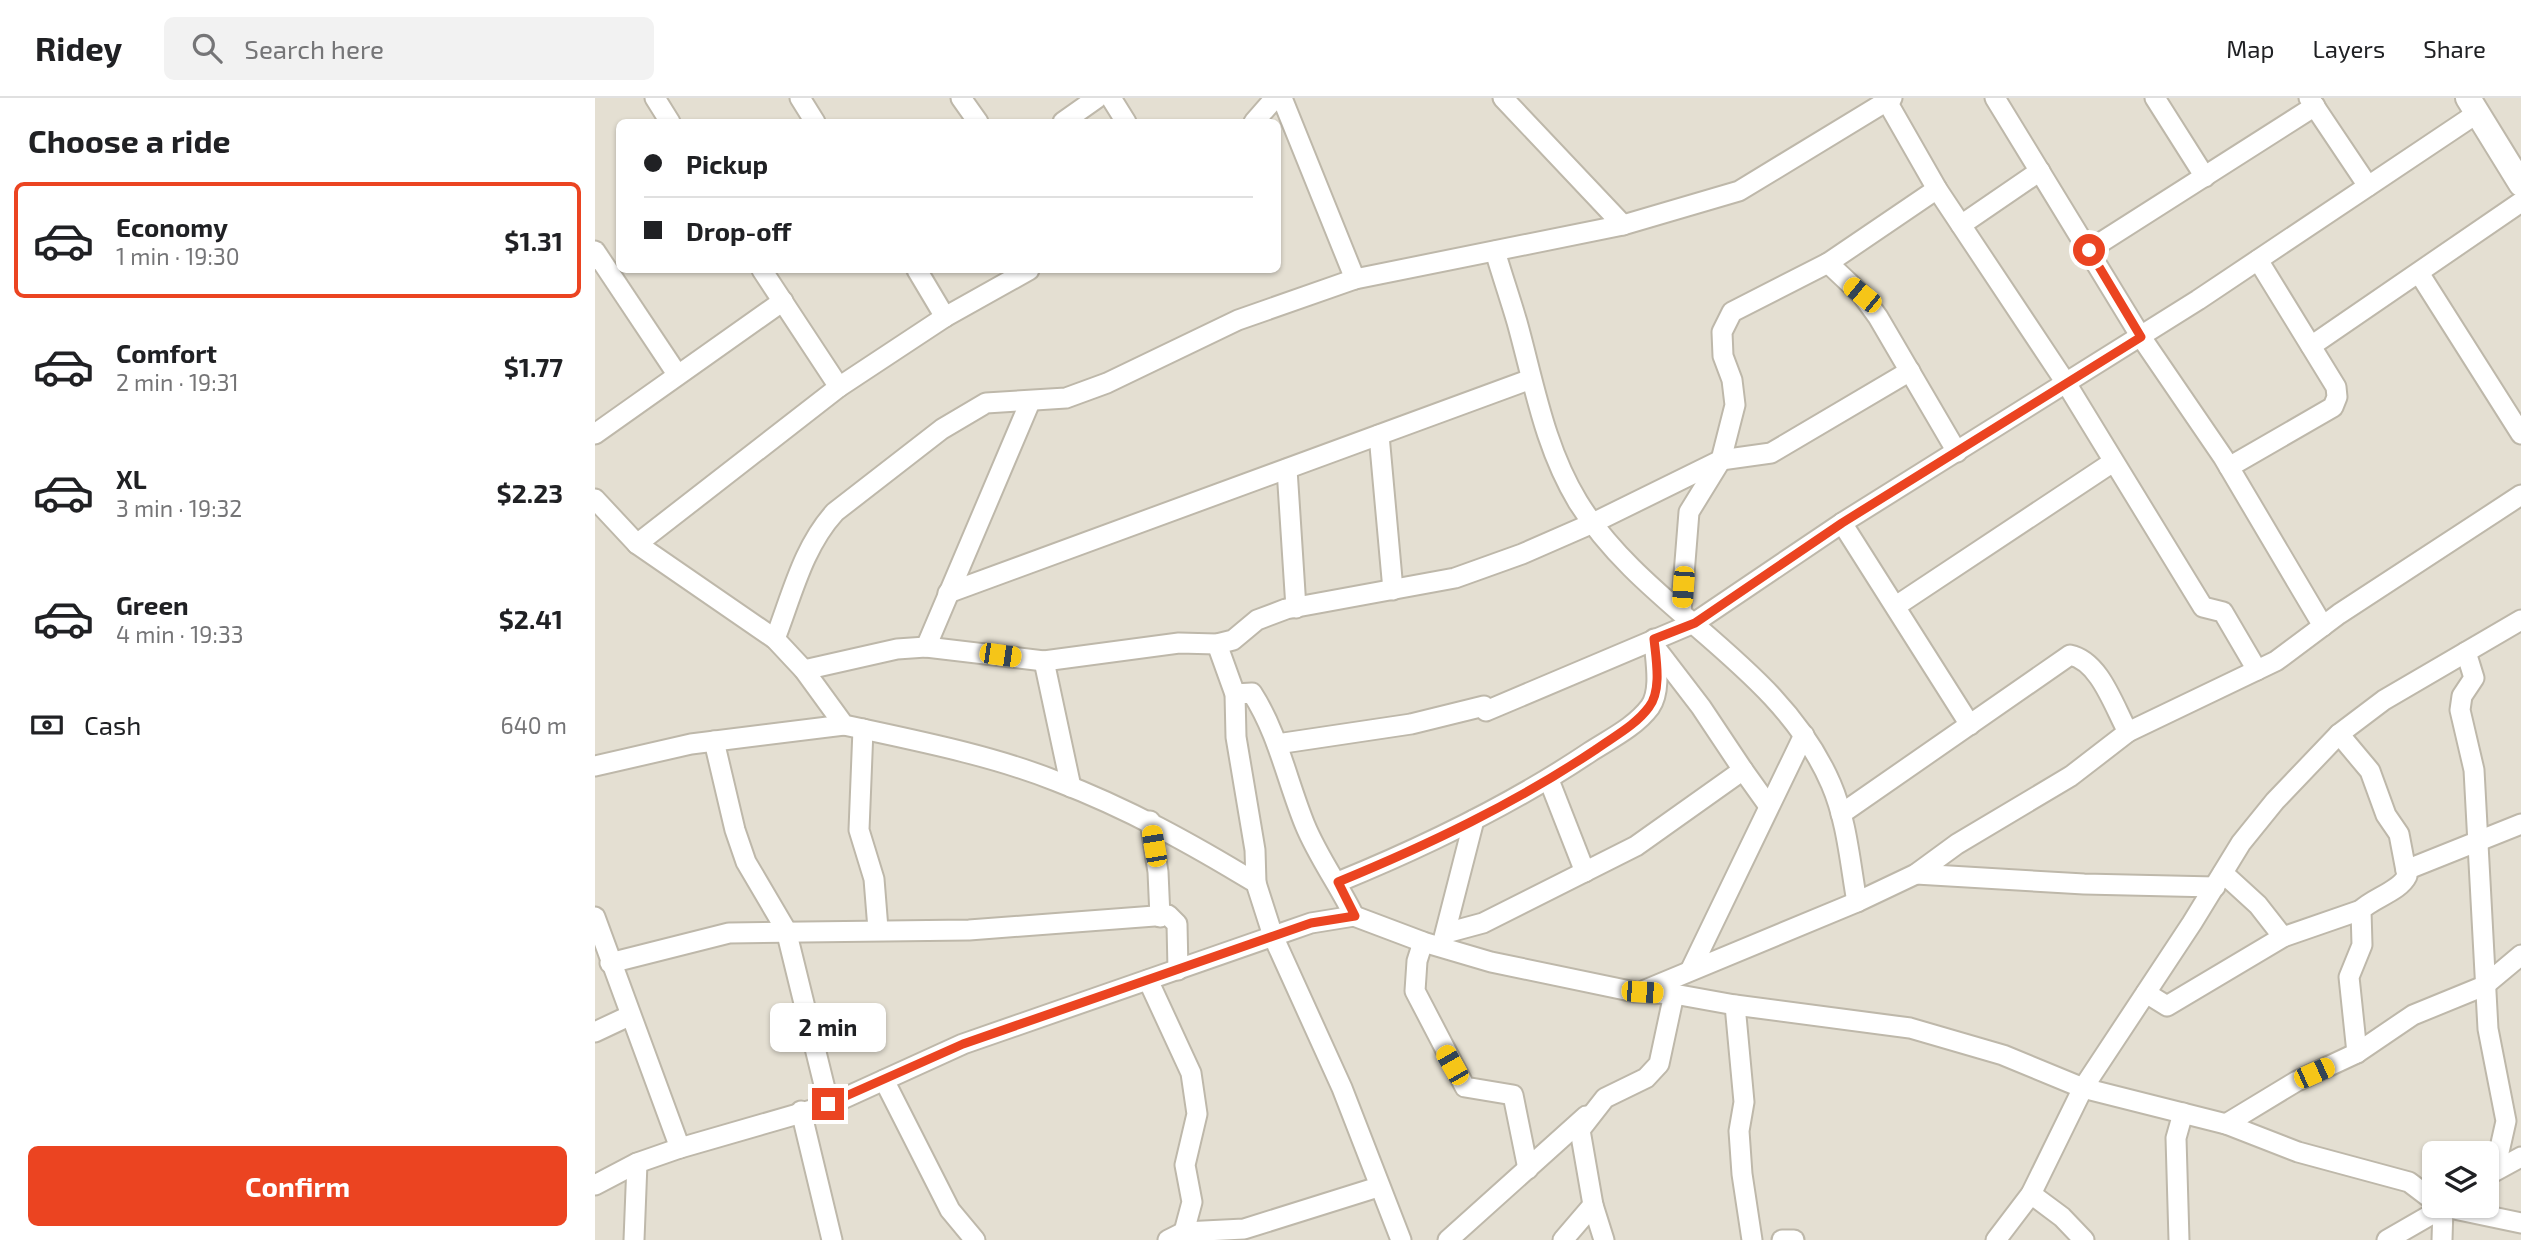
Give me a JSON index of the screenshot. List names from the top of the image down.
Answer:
{
  "page": {
    "header": "Ridey",
    "search": "Search here",
    "nav": ["Map", "Layers", "Share"],
    "heading": "Choose a ride",
    "banner": ["Pickup", "Drop-off"],
    "list": [
      {
        "name": "Economy",
        "note": "1 min · 19:30",
        "value": "$1.31"
      },
      {
        "name": "Comfort",
        "note": "2 min · 19:31",
        "value": "$1.77"
      },
      {
        "name": "XL",
        "note": "3 min · 19:32",
        "value": "$2.23"
      },
      {
        "name": "Green",
        "note": "4 min · 19:33",
        "value": "$2.41"
      }
    ],
    "pay": ["Cash", "640 m"],
    "bubble": "2 min",
    "buttons": "Confirm"
  }
}
